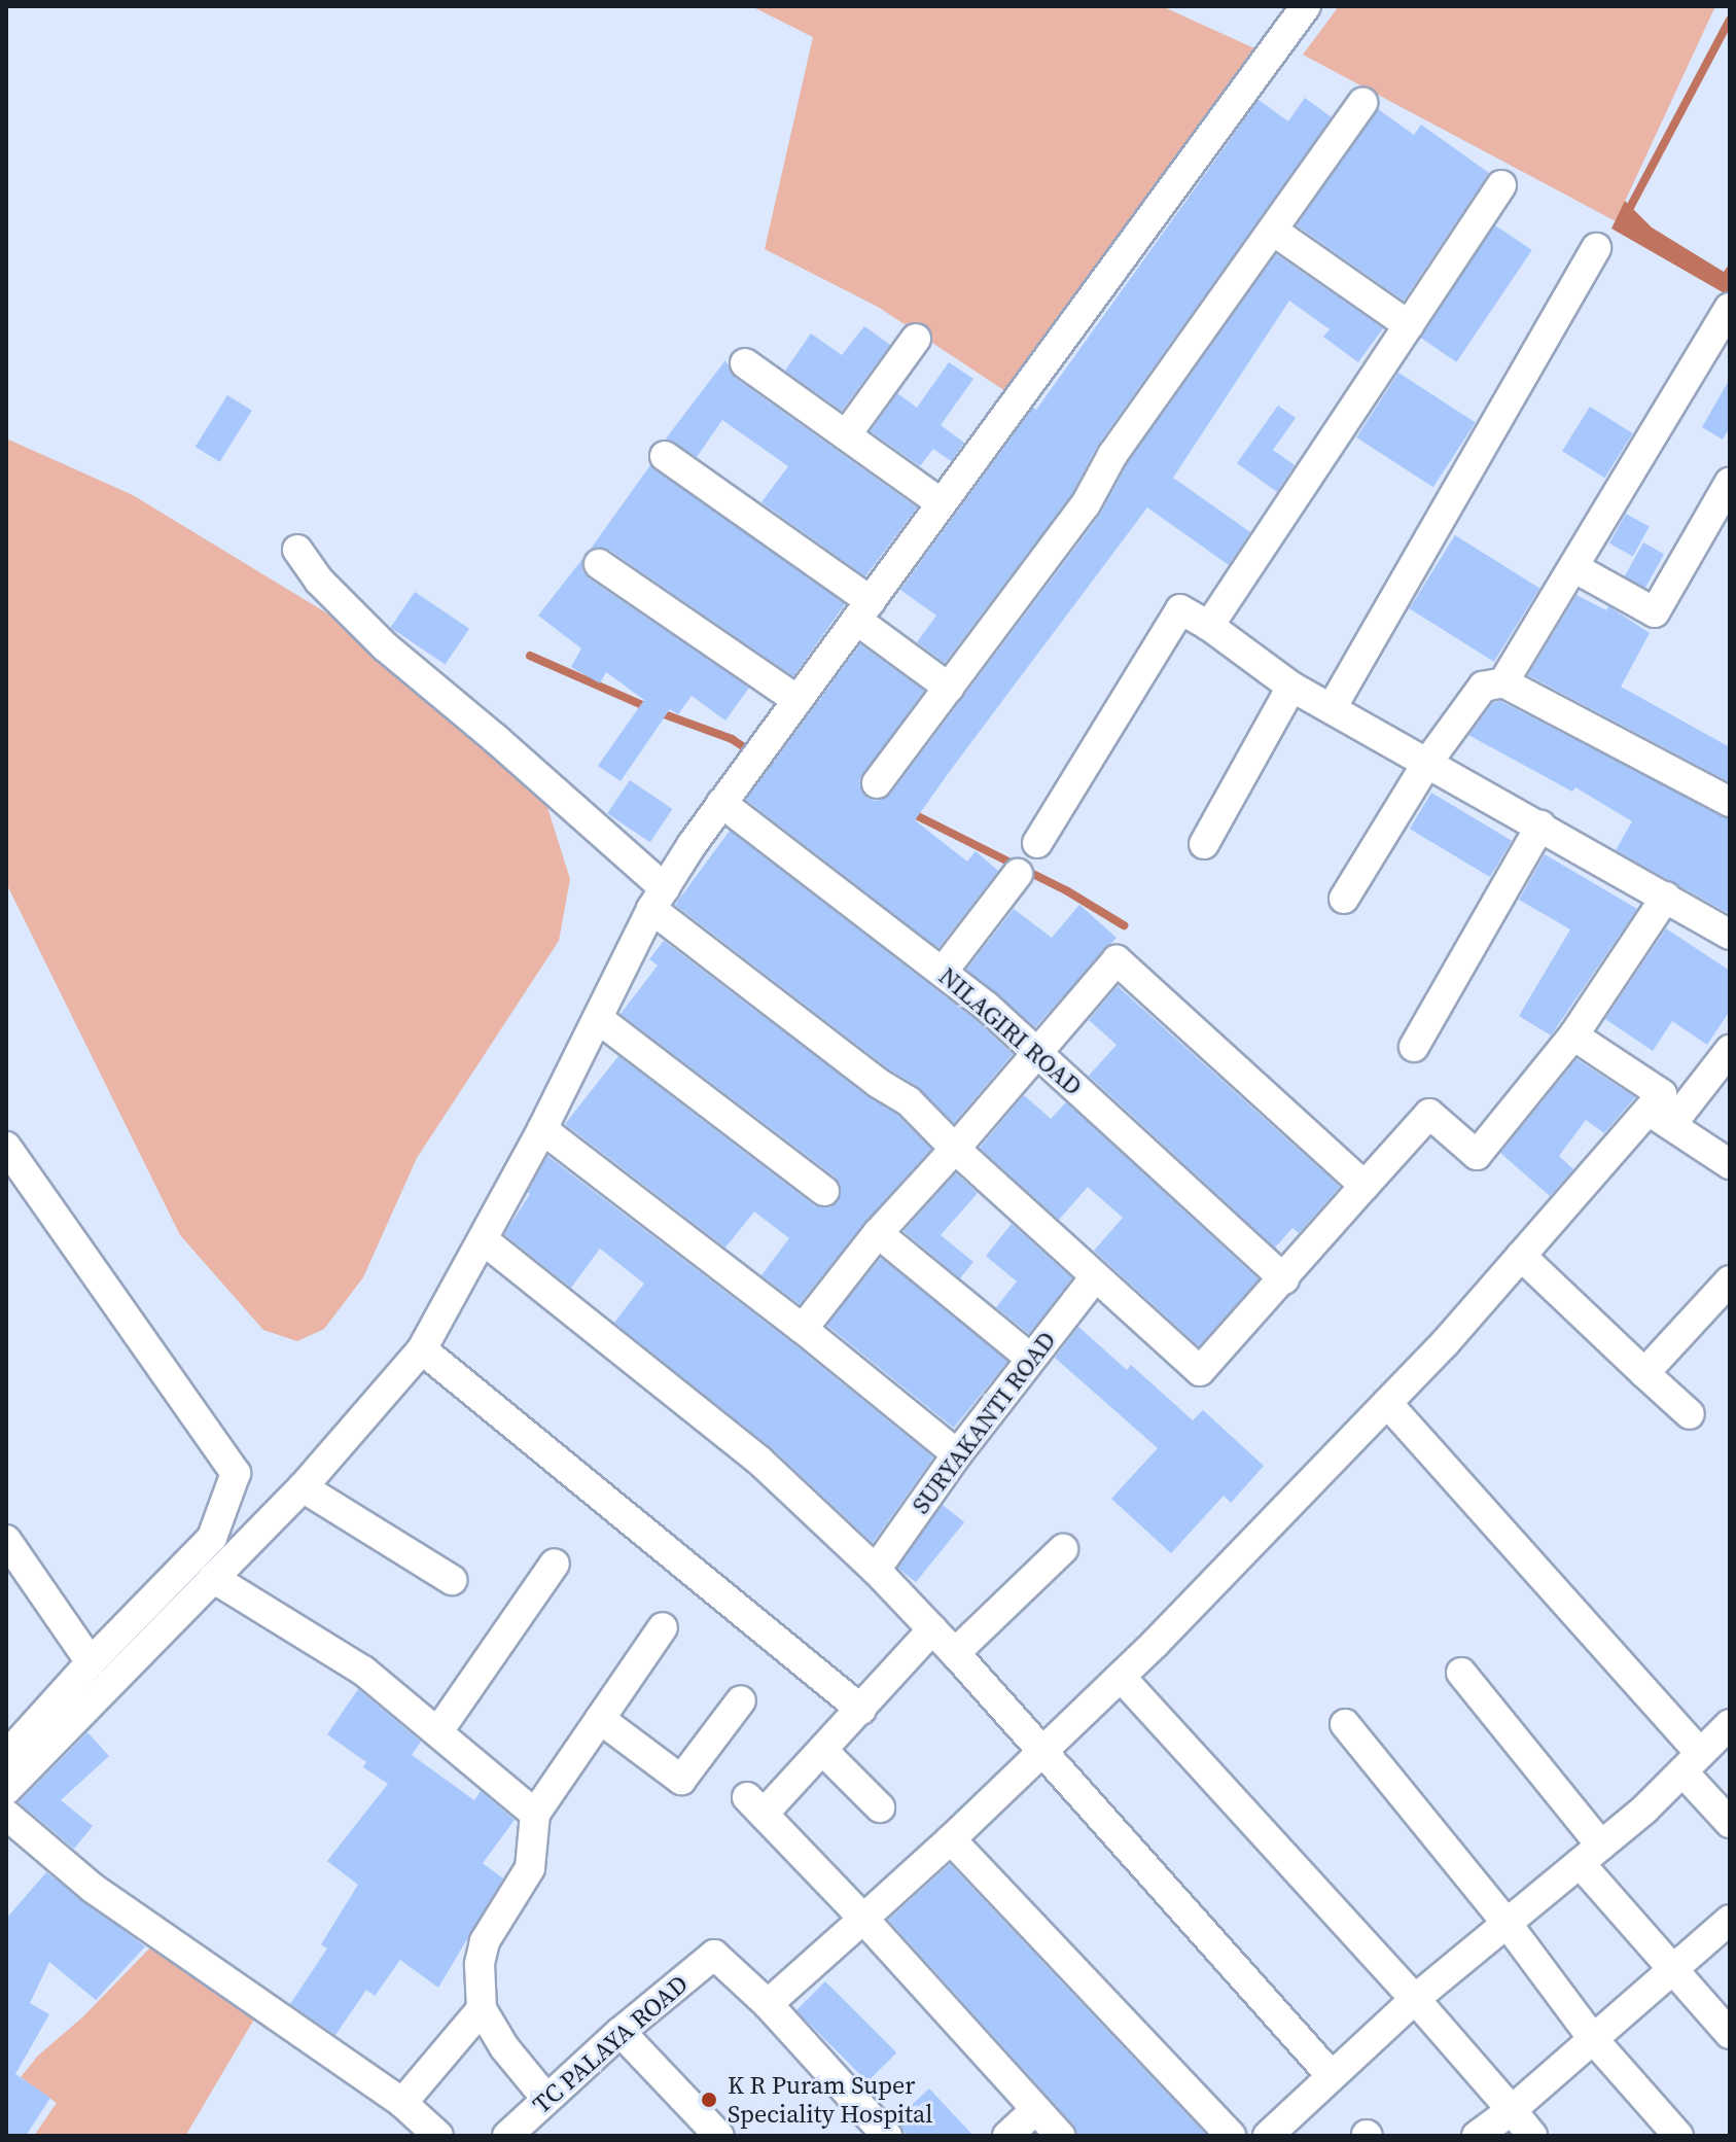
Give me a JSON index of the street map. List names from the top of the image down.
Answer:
{
  "streets": {
    "street": ["NILAGIRI ROAD", "SURYAKANTI ROAD", "TC PALAYA ROAD"]
  },
  "places": ["K R Puram Super Speciality Hospital"]
}
